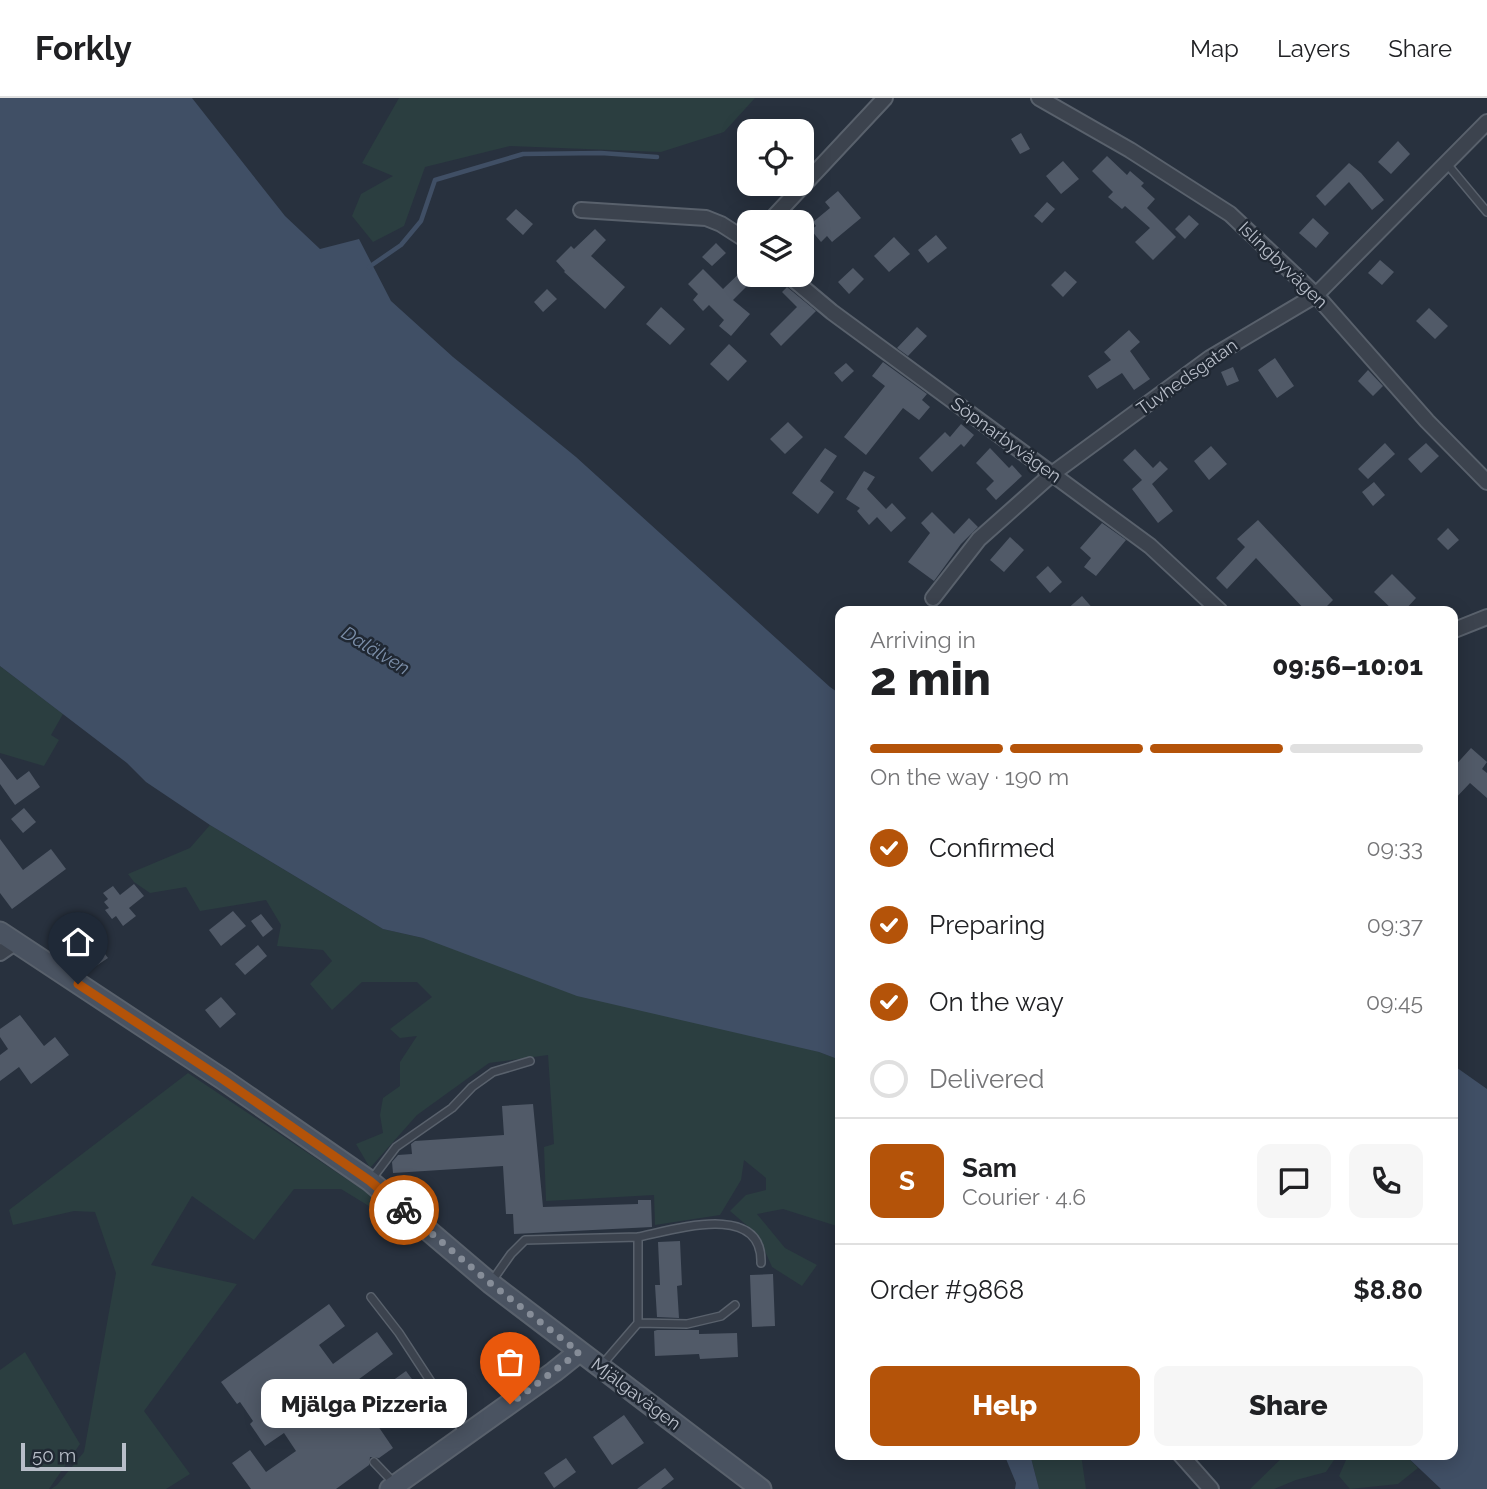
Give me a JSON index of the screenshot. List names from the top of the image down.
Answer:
{
  "streets": {
    "street": [
      "Islingbyvägen",
      "Tuvhedsgatan",
      "Söpnarbyvägen",
      "Mjälgavägen"
    ]
  },
  "crossings": [
    ["Islingbyvägen", "Tuvhedsgatan"],
    ["Tuvhedsgatan", "Söpnarbyvägen"]
  ],
  "water": ["Dalälven"],
  "places": ["Mjälga Pizzeria"],
  "scale_bar": "50 m",
  "page": {
    "header": "Forkly",
    "nav": ["Map", "Layers", "Share"],
    "heading": ["2 min", "Arriving in", "09:56–10:01"],
    "panel": [
      "Sam",
      "Courier · 4.6",
      "Order #9868",
      "$8.80"
    ],
    "bar": "On the way · 190 m",
    "list": [
      ["Confirmed", "09:33"],
      ["Preparing", "09:37"],
      ["On the way", "09:45"],
      "Delivered"
    ],
    "round": "S",
    "buttons": ["Help", "Share"],
    "bubble": "Mjälga Pizzeria",
    "scale": "50 m"
  }
}
